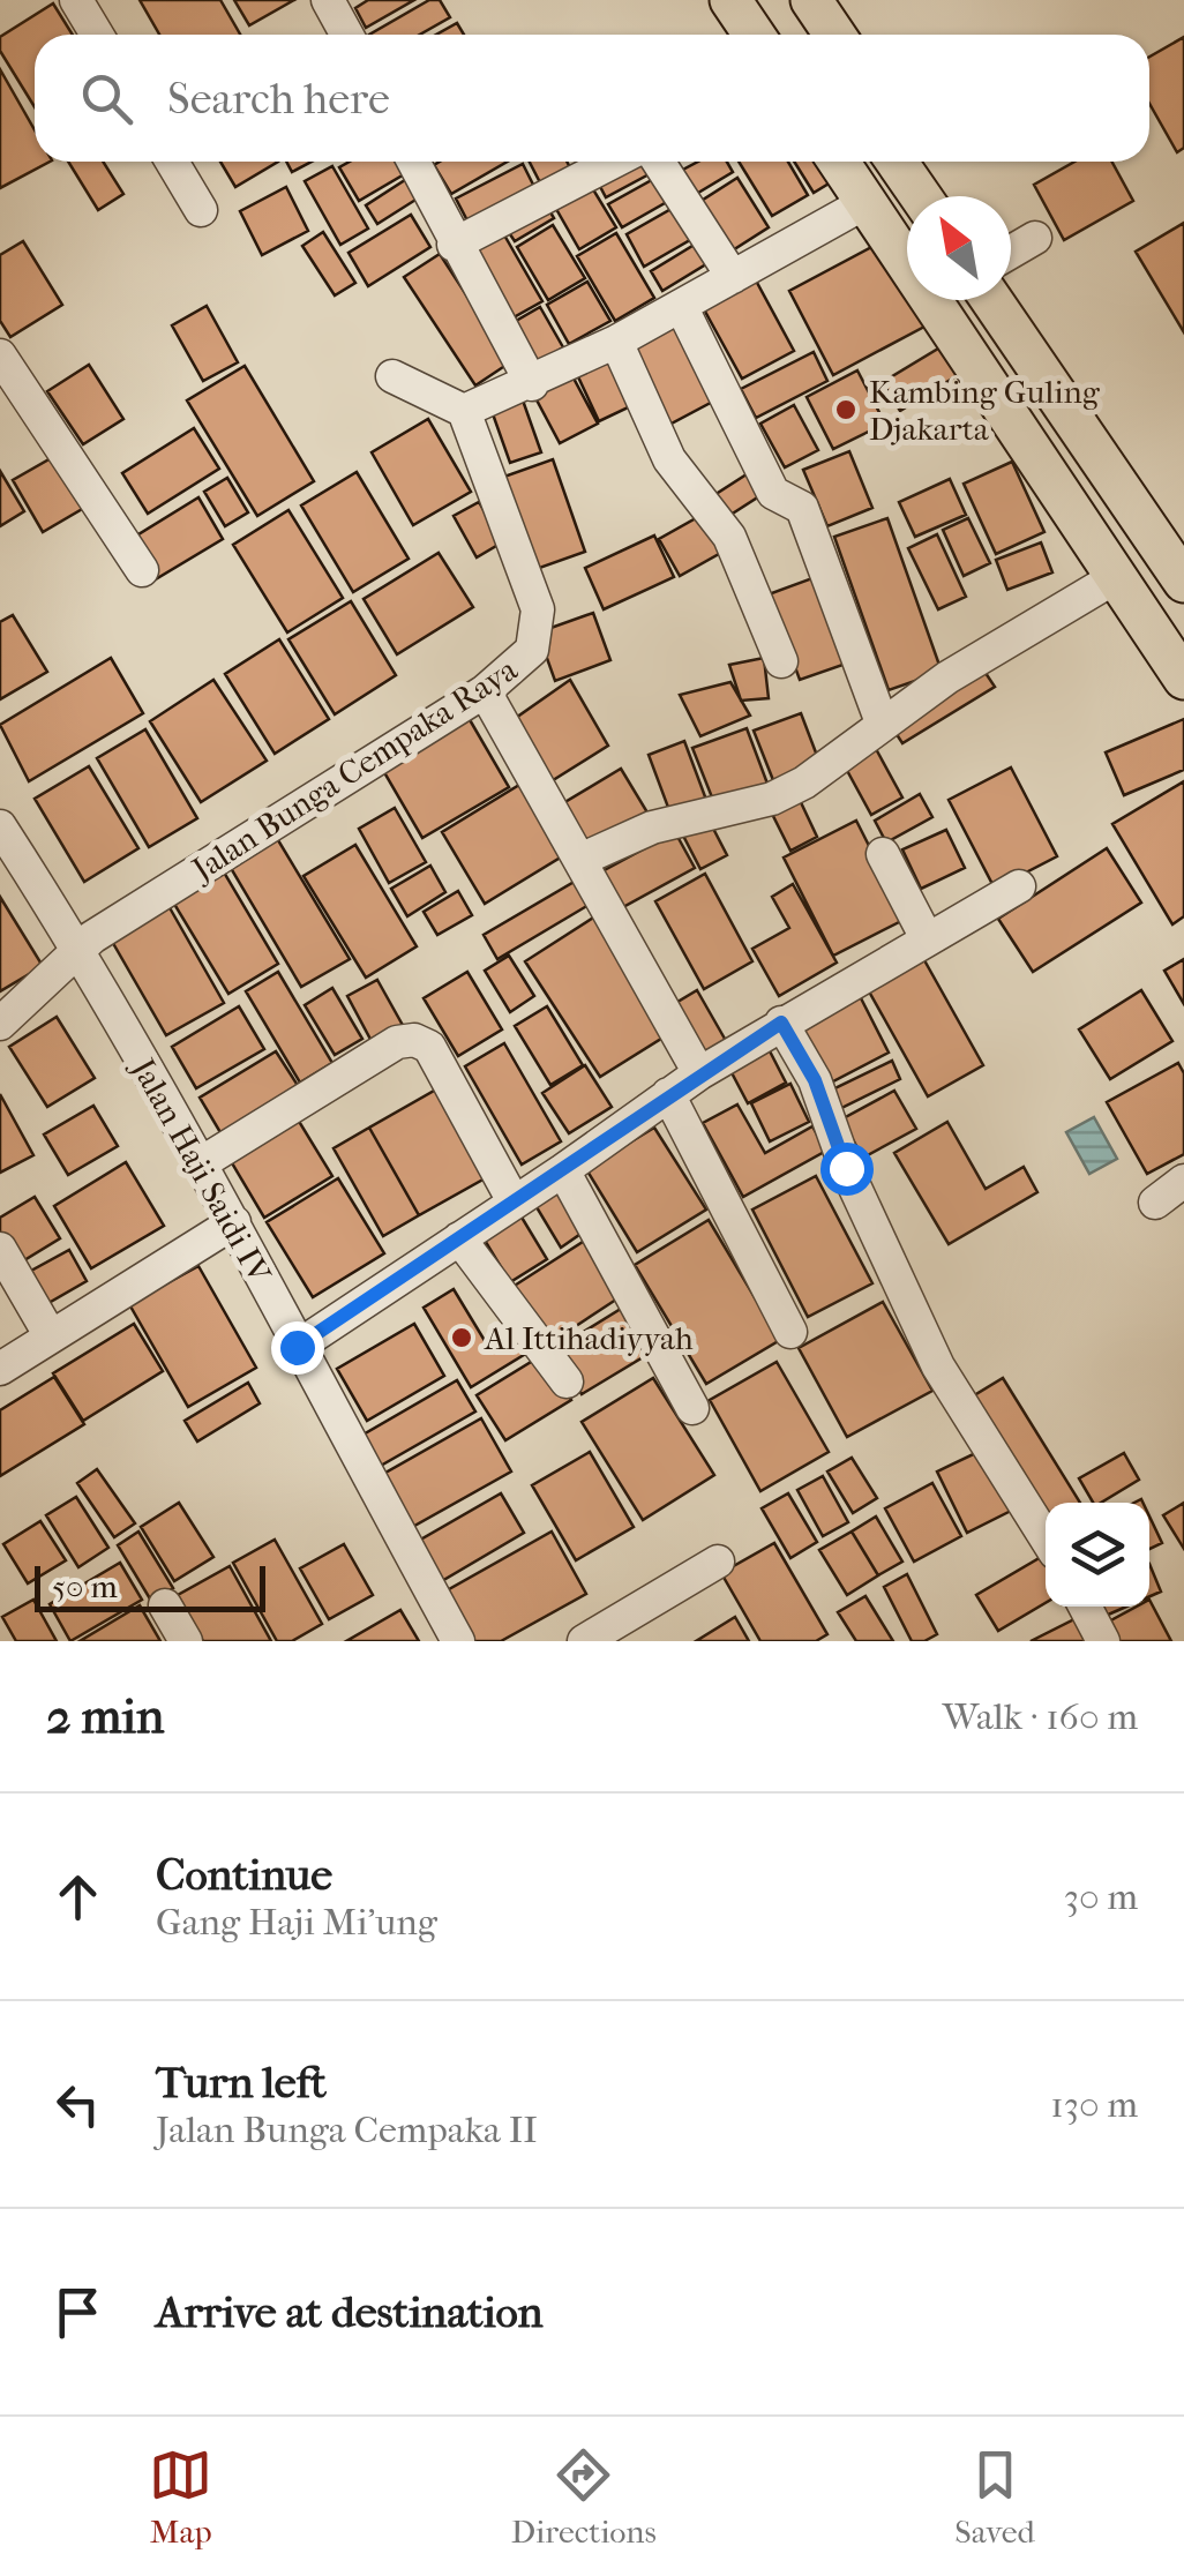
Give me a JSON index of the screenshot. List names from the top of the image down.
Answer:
{
  "streets": {
    "street": ["Jalan Bunga Cempaka Raya", "Jalan Haji Saidi IV"]
  },
  "crossings": [
    ["Jalan Bunga Cempaka Raya", "Jalan Haji Saidi IV"]
  ],
  "places": ["Kambing Guling Djakarta", "Al Ittihadiyyah"],
  "scale_bar": "50 m",
  "north": "top left",
  "page": {
    "search": "Search here",
    "scale": "50 m",
    "heading": ["2 min", "Walk · 160 m"],
    "list": [
      ["Continue", "Gang Haji Mi'ung", "30 m"],
      ["Turn left", "Jalan Bunga Cempaka II", "130 m"],
      "Arrive at destination"
    ],
    "nav": ["Map", "Directions", "Saved"]
  }
}
